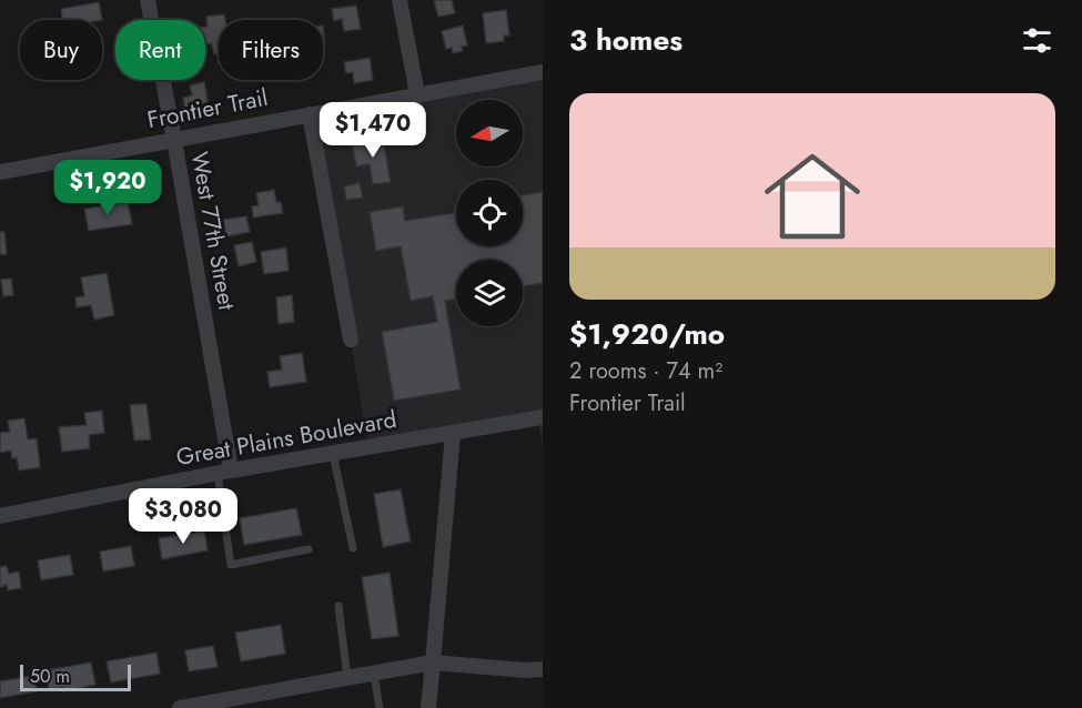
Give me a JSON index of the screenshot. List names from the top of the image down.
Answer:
{
  "streets": {
    "street": ["Frontier Trail", "West 77th Street", "Great Plains Boulevard"]
  },
  "crossings": [
    ["Frontier Trail", "West 77th Street"],
    ["West 77th Street", "Great Plains Boulevard"]
  ],
  "scale_bar": "50 m",
  "north": "left",
  "page": {
    "heading": "3 homes",
    "chip": ["Buy", "Rent", "Filters"],
    "list": [
      {
        "name": "$1,920/mo",
        "note": "2 rooms · 74 m² · Frontier Trail"
      }
    ],
    "price": ["$1,470", "$1,920", "$3,080"],
    "scale": "50 m"
  }
}
